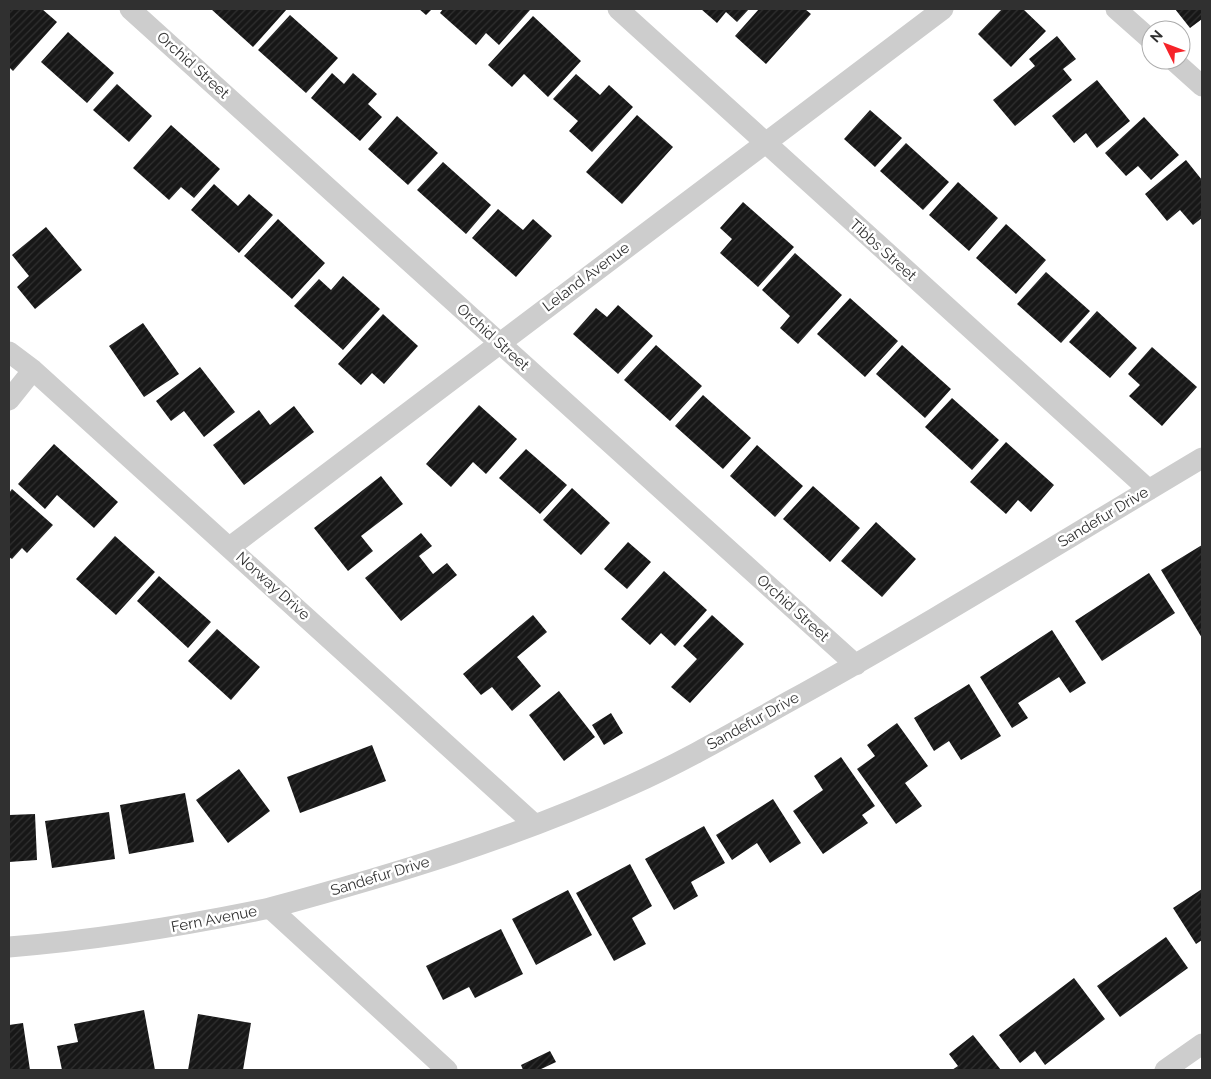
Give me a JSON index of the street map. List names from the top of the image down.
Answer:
{
  "streets": {
    "street": [
      "Orchid Street",
      "Tibbs Street",
      "Leland Avenue",
      "Sandefur Drive",
      "Norway Drive",
      "Fern Avenue"
    ]
  },
  "crossings": [
    ["Orchid Street", "Leland Avenue"],
    ["Orchid Street", "Sandefur Drive"],
    ["Tibbs Street", "Leland Avenue"],
    ["Tibbs Street", "Sandefur Drive"],
    ["Leland Avenue", "Norway Drive"],
    ["Sandefur Drive", "Norway Drive"],
    ["Sandefur Drive", "Fern Avenue"]
  ],
  "north": "top left"
}
